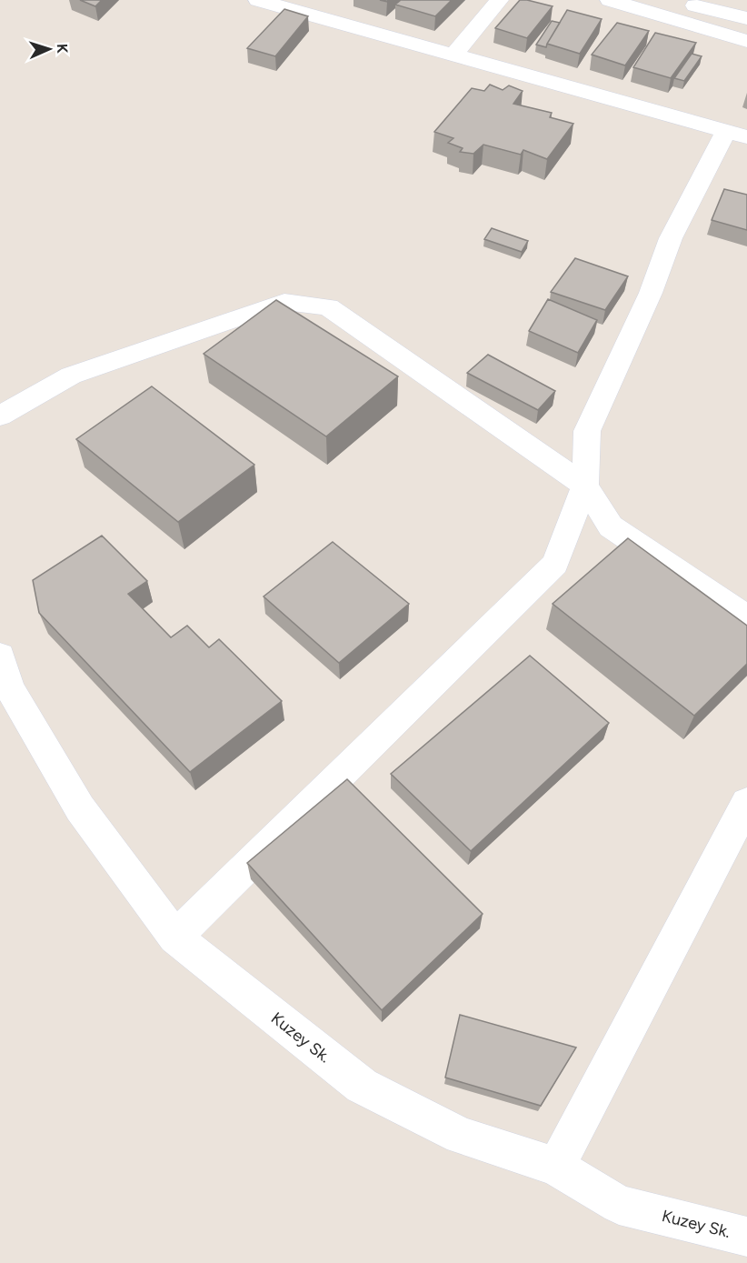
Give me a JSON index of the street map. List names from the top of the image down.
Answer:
{
  "streets": {
    "street": ["Kuzey Sk."]
  },
  "north": "right"
}
